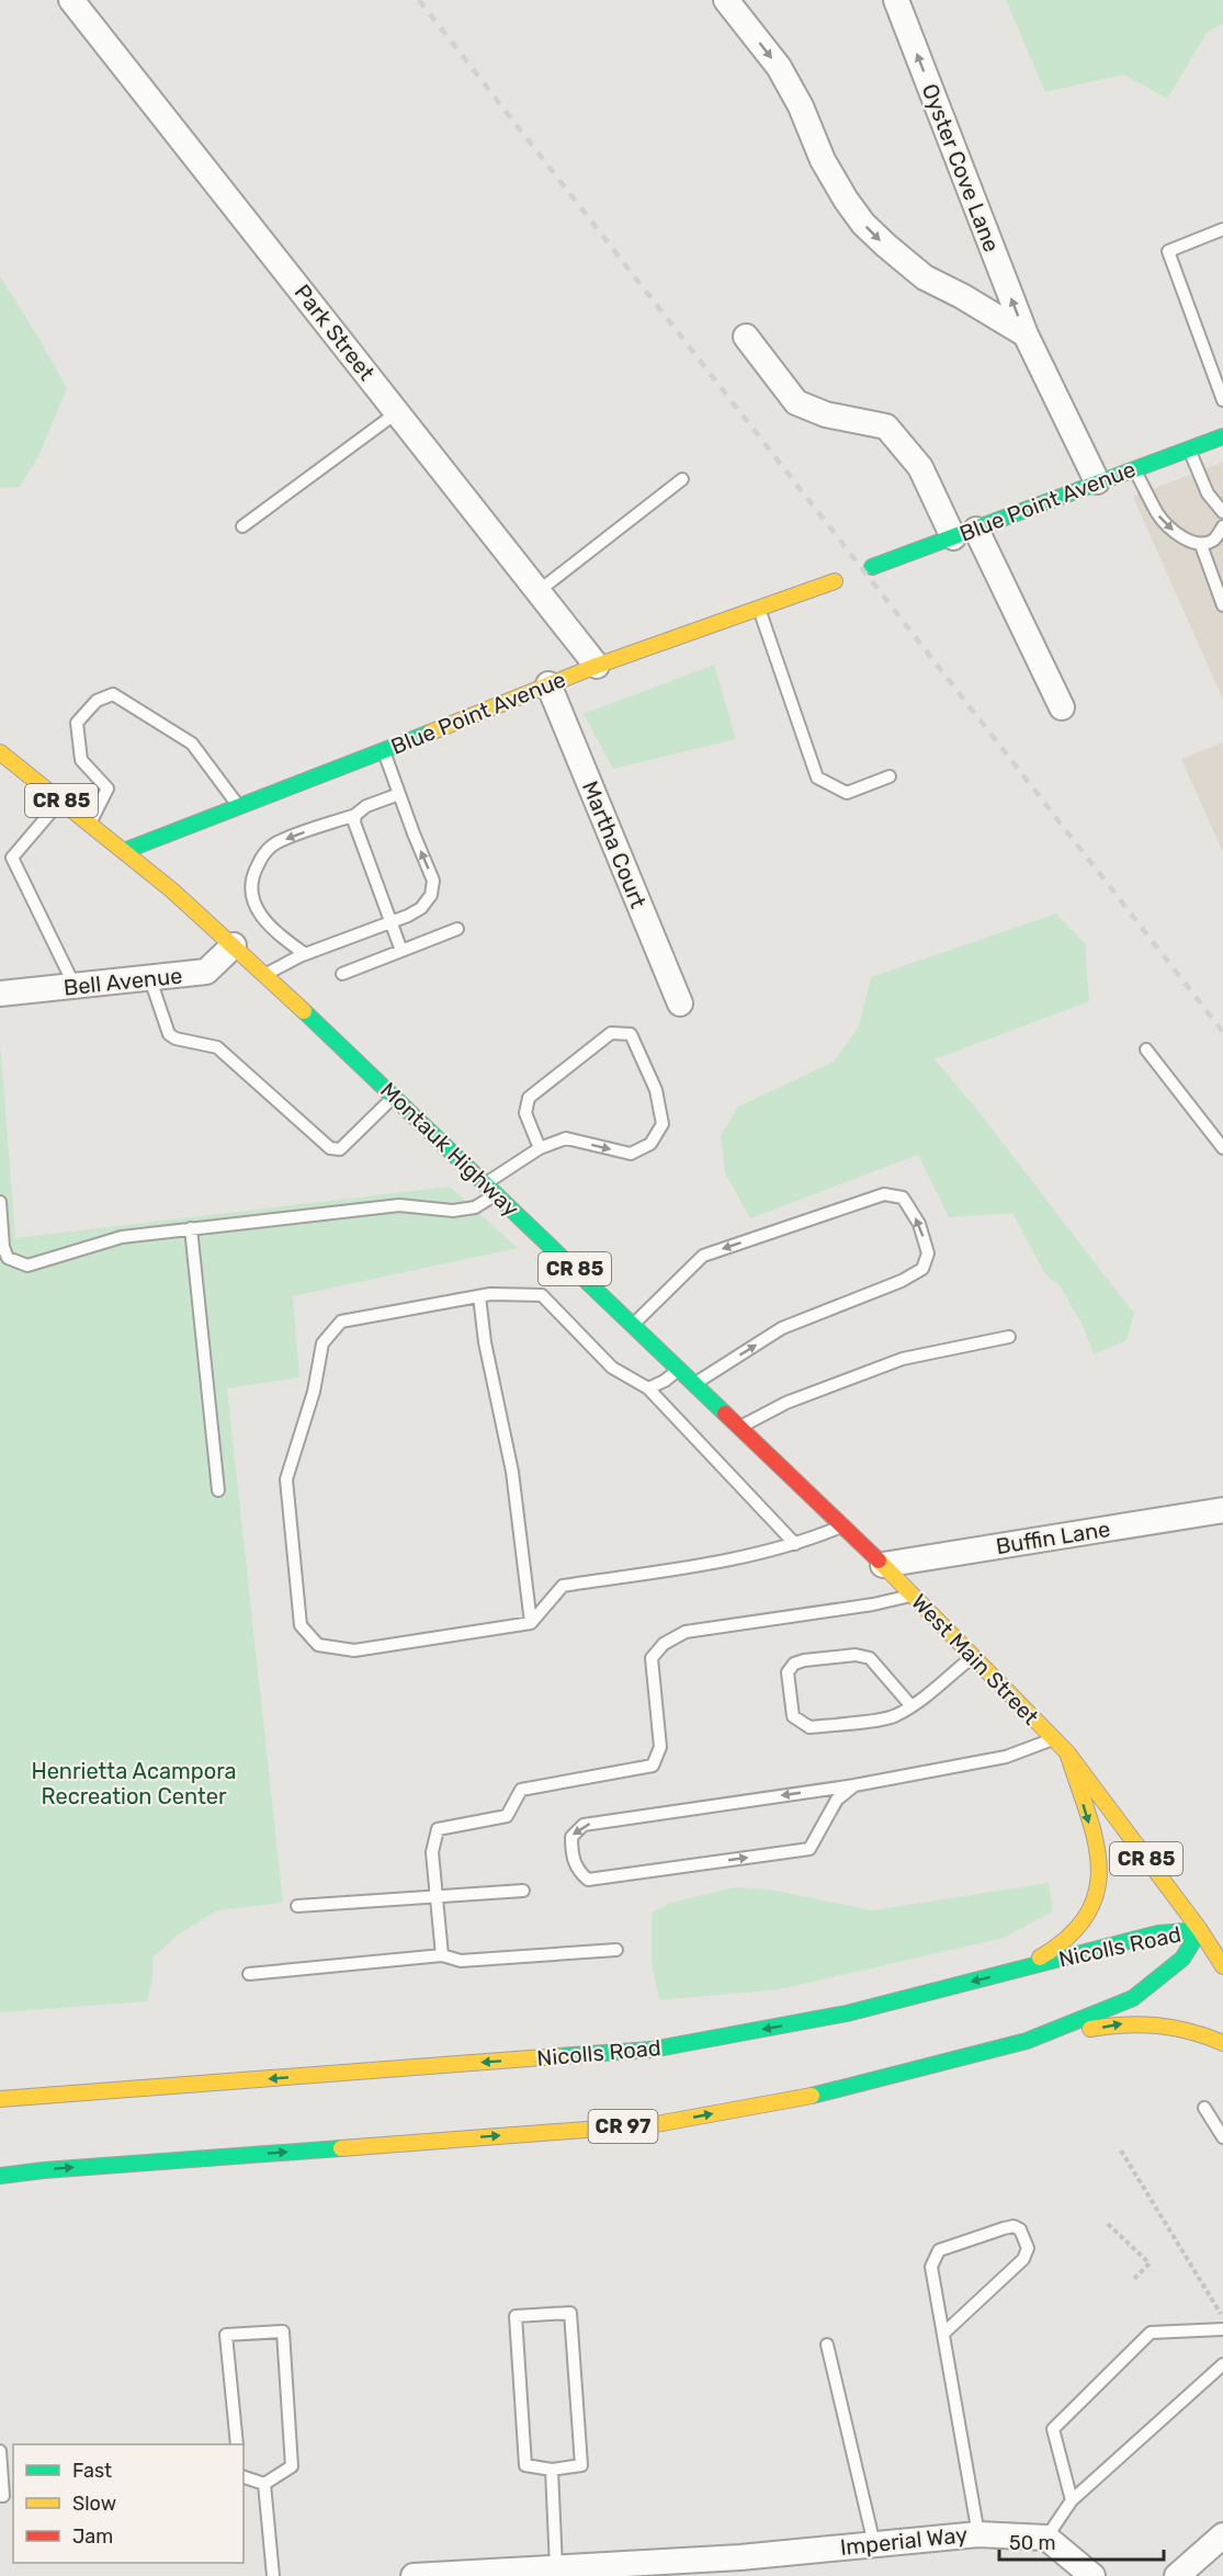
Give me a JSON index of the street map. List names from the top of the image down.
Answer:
{
  "streets": {
    "main road": [
      "Blue Point Avenue",
      "CR 85",
      "Montauk Highway",
      "West Main Street",
      "Nicolls Road",
      "CR 97"
    ],
    "street": [
      "Oyster Cove Lane",
      "Park Street",
      "Martha Court",
      "Bell Avenue",
      "Buffin Lane",
      "Imperial Way"
    ]
  },
  "crossings": [
    ["Oyster Cove Lane", "Blue Point Avenue"],
    ["Park Street", "Blue Point Avenue"],
    ["Blue Point Avenue", "Martha Court"],
    ["Blue Point Avenue", "Montauk Highway"],
    ["CR 85", "West Main Street"],
    ["CR 85", "Nicolls Road"],
    ["Bell Avenue", "Montauk Highway"],
    ["Montauk Highway", "Buffin Lane"],
    ["Montauk Highway", "West Main Street"],
    ["Buffin Lane", "West Main Street"]
  ],
  "parks": ["Henrietta Acampora Recreation Center"],
  "legend": ["Fast", "Slow", "Jam"],
  "scale_bar": "50 m"
}
